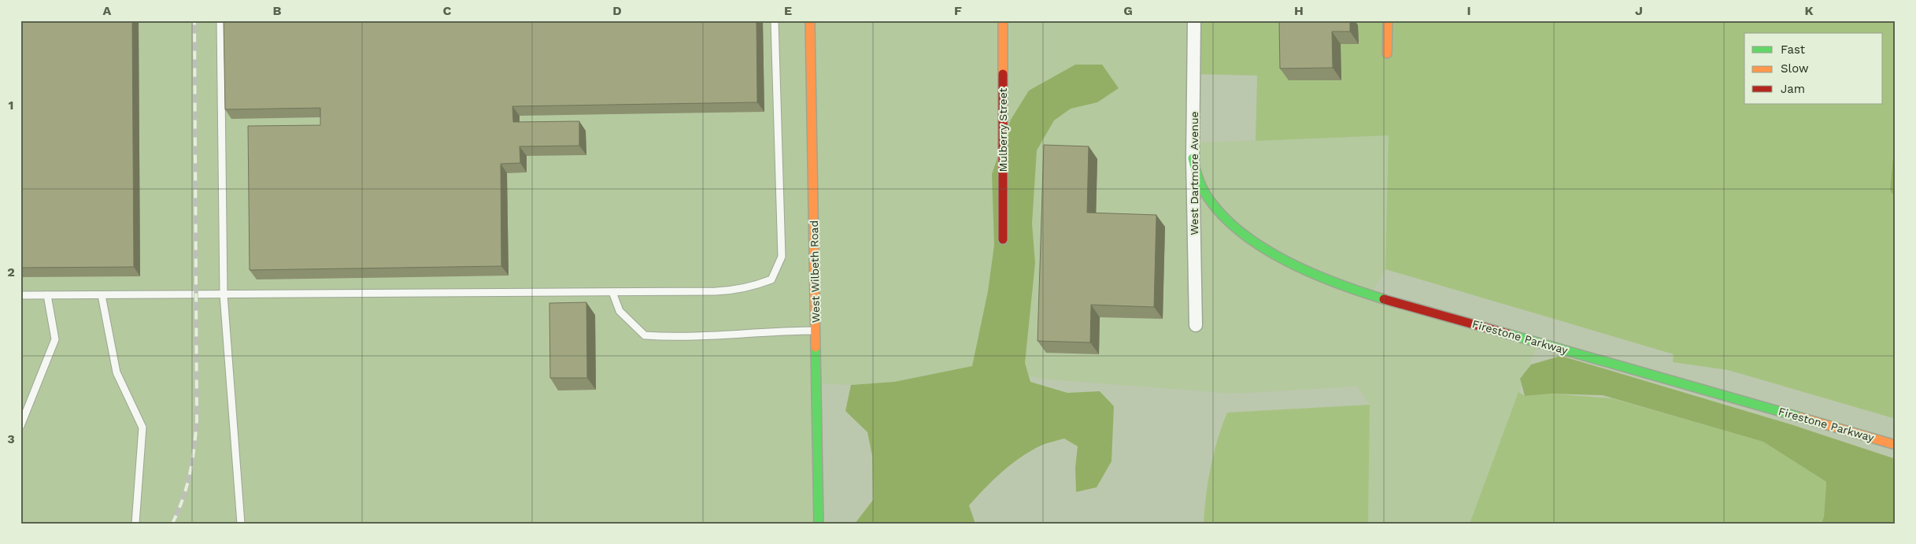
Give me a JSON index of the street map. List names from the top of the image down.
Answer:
{
  "streets": {
    "street": [
      "Mulberry Street",
      "West Dartmore Avenue",
      "West Wilbeth Road",
      "Firestone Parkway"
    ]
  },
  "crossings": [
    ["West Dartmore Avenue", "Firestone Parkway"]
  ],
  "legend": ["Fast", "Slow", "Jam"],
  "grid": {
    "columns": [
      "A",
      "B",
      "C",
      "D",
      "E",
      "F",
      "G",
      "H",
      "I",
      "J",
      "K"
    ],
    "rows": ["1", "2", "3"]
  }
}
